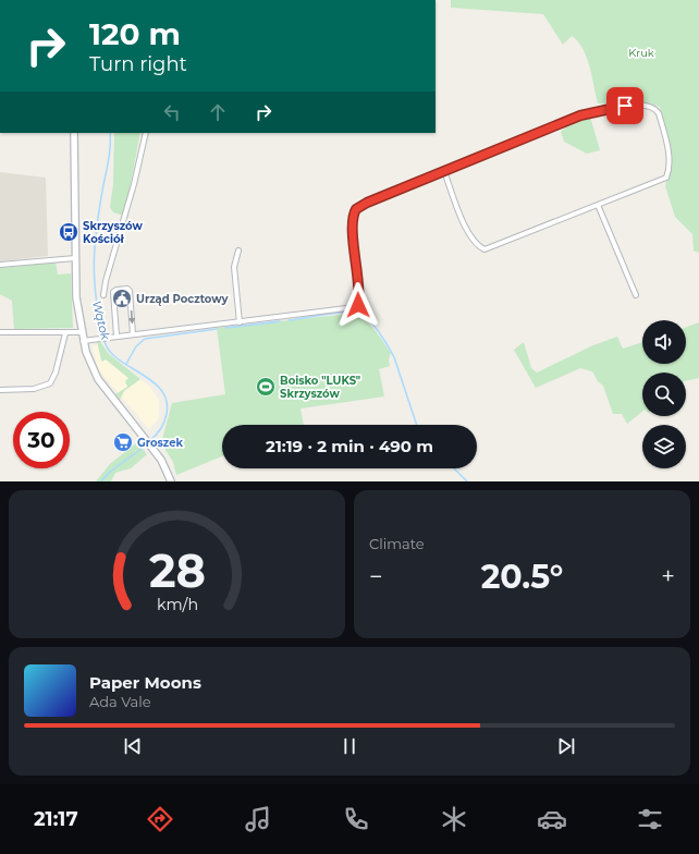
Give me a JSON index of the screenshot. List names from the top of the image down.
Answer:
{
  "water": ["Wątok"],
  "parks": ["Kruk"],
  "places": {
    "bus stop": ["Skrzyszów Kościół"],
    "public building": ["Urząd Pocztowy"],
    "sports": ["Boisko \"LUKS\" Skrzyszów"],
    "supermarket": ["Groszek"]
  },
  "page": {
    "turn": ["120 m", "Turn right"],
    "limit": "30",
    "trip": "21:19 · 2 min · 490 m",
    "tile": "Climate",
    "heat": ["−", "20.5°", "+"],
    "song": ["Paper Moons", "Ada Vale"],
    "tabs": "21:17",
    "gauge": ["28", "km/h"]
  }
}
